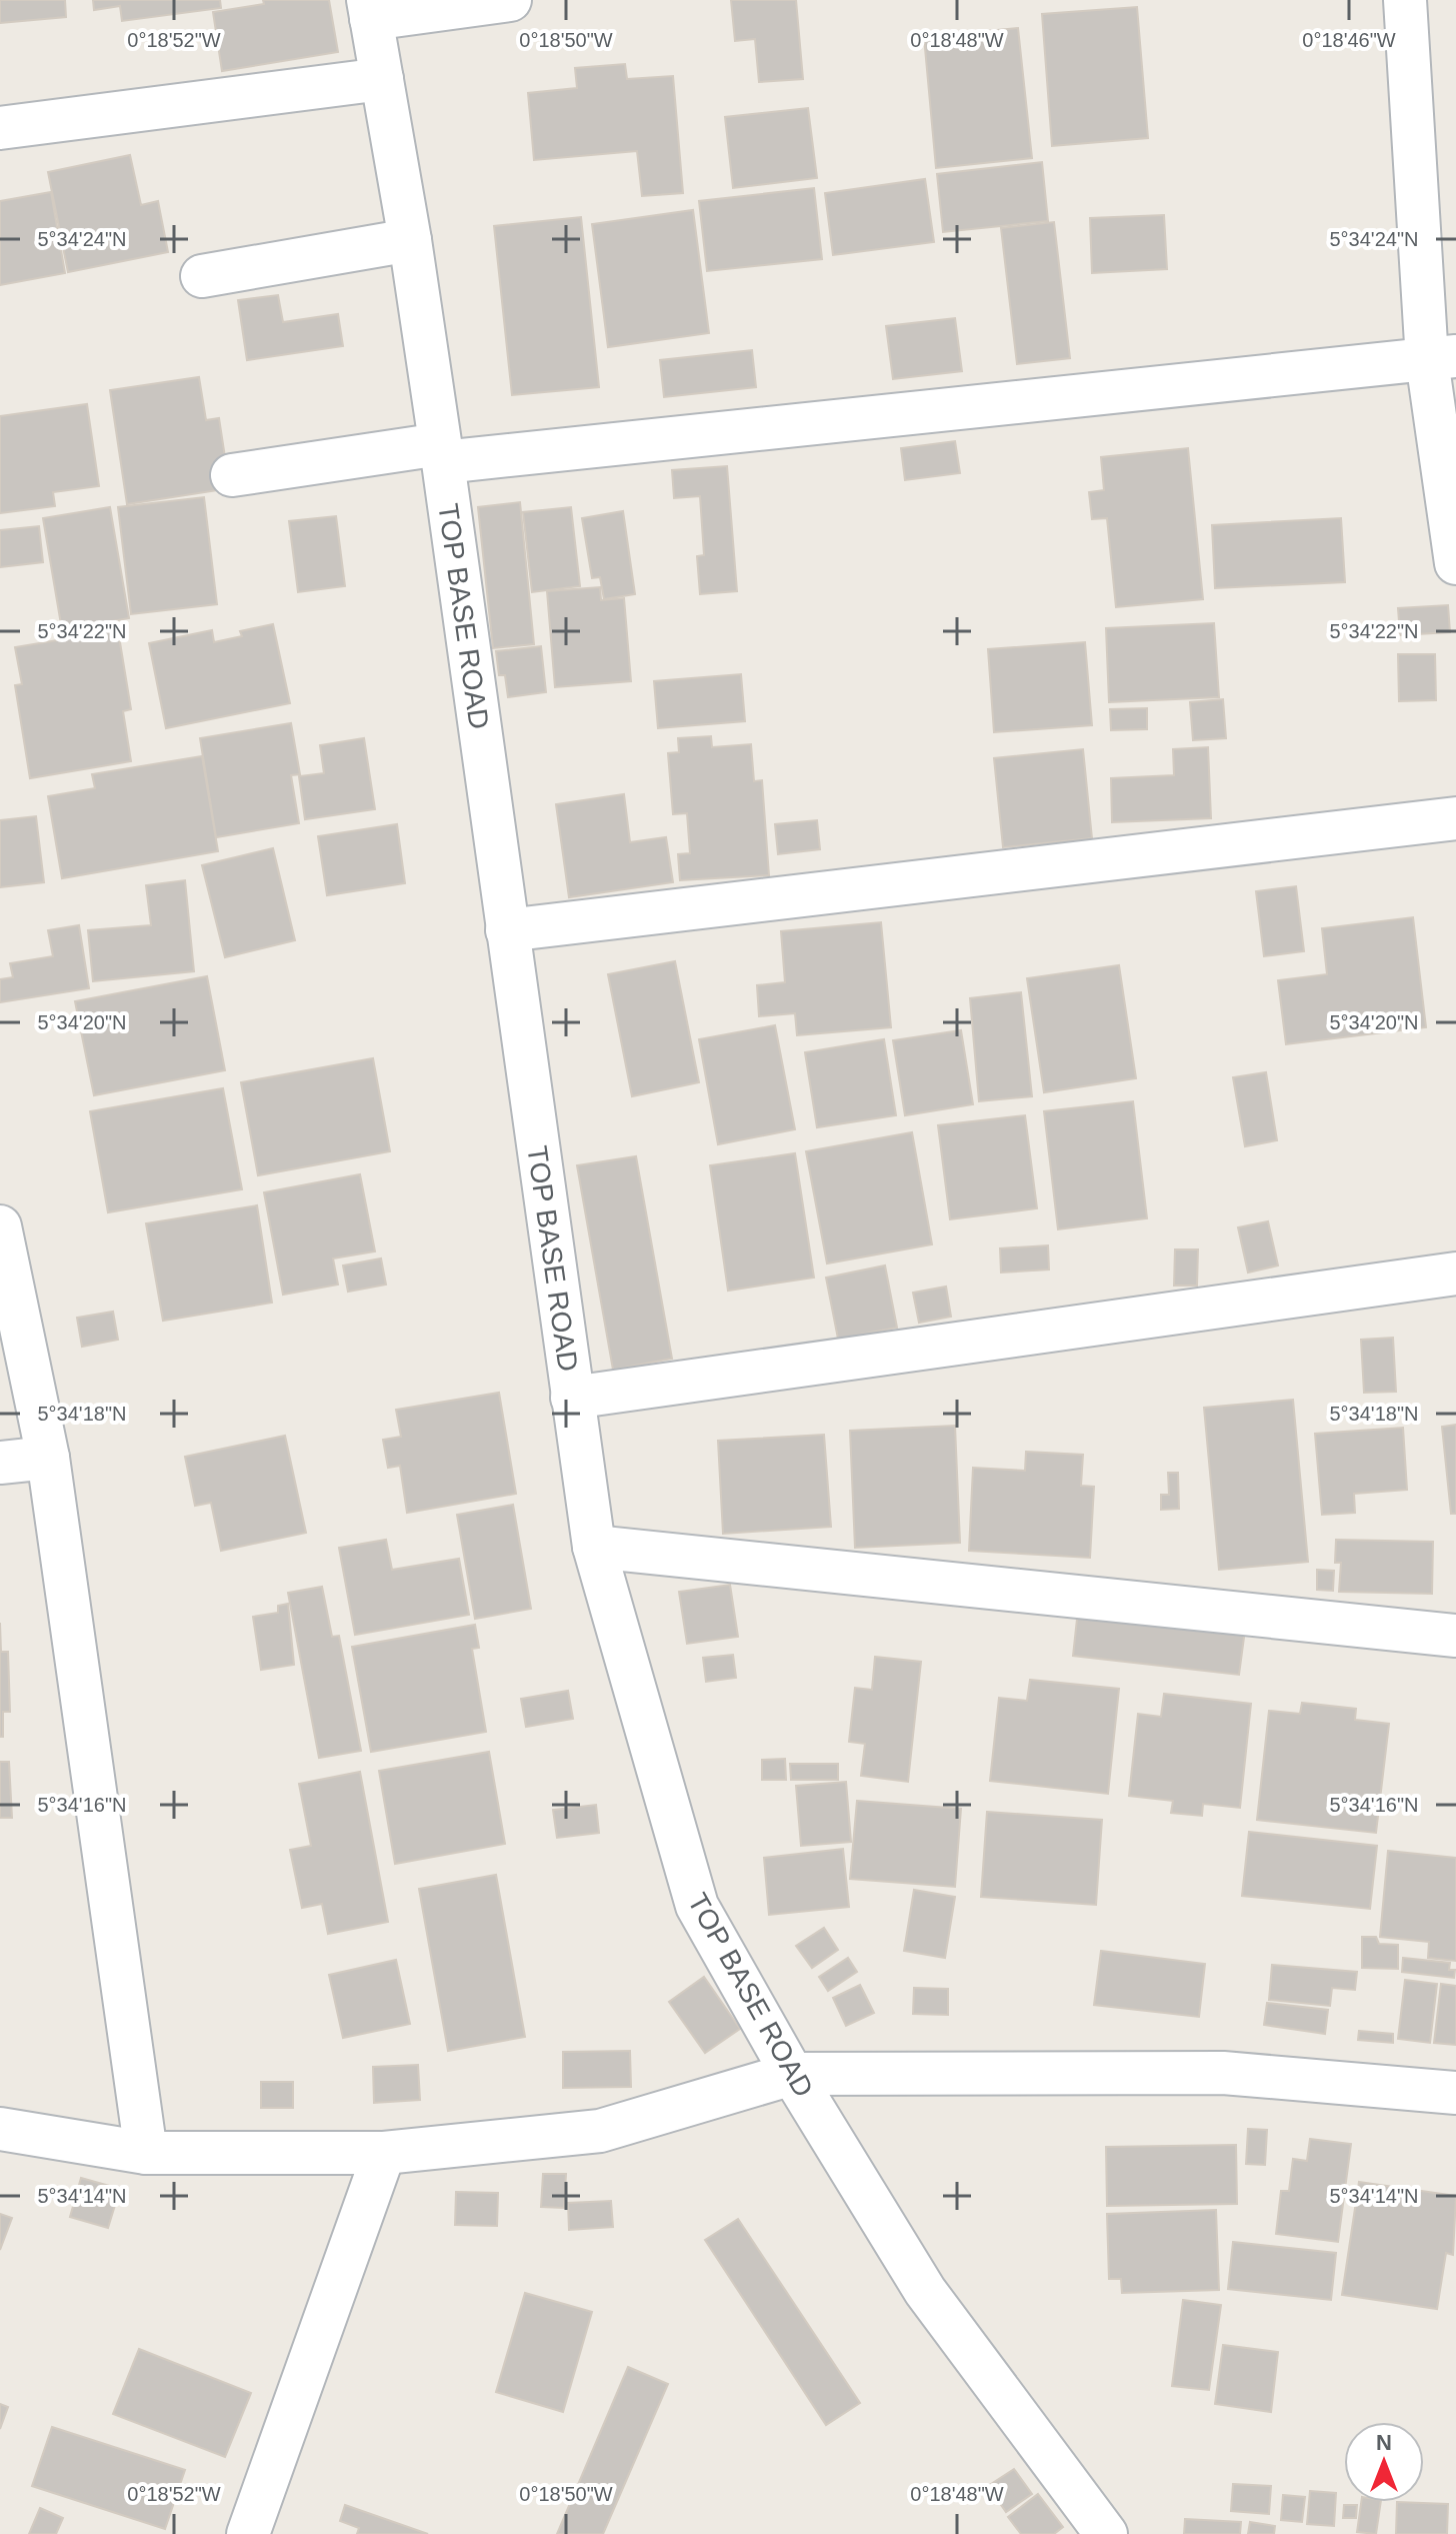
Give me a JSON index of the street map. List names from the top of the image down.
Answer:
{
  "streets": {
    "street": ["TOP BASE ROAD"]
  },
  "north": "top",
  "coordinates": [
    "0°18'52\"W",
    "0°18'50\"W",
    "0°18'48\"W",
    "0°18'46\"W",
    "5°34'24\"N",
    "5°34'22\"N",
    "5°34'20\"N",
    "5°34'18\"N",
    "5°34'16\"N",
    "5°34'14\"N"
  ]
}
